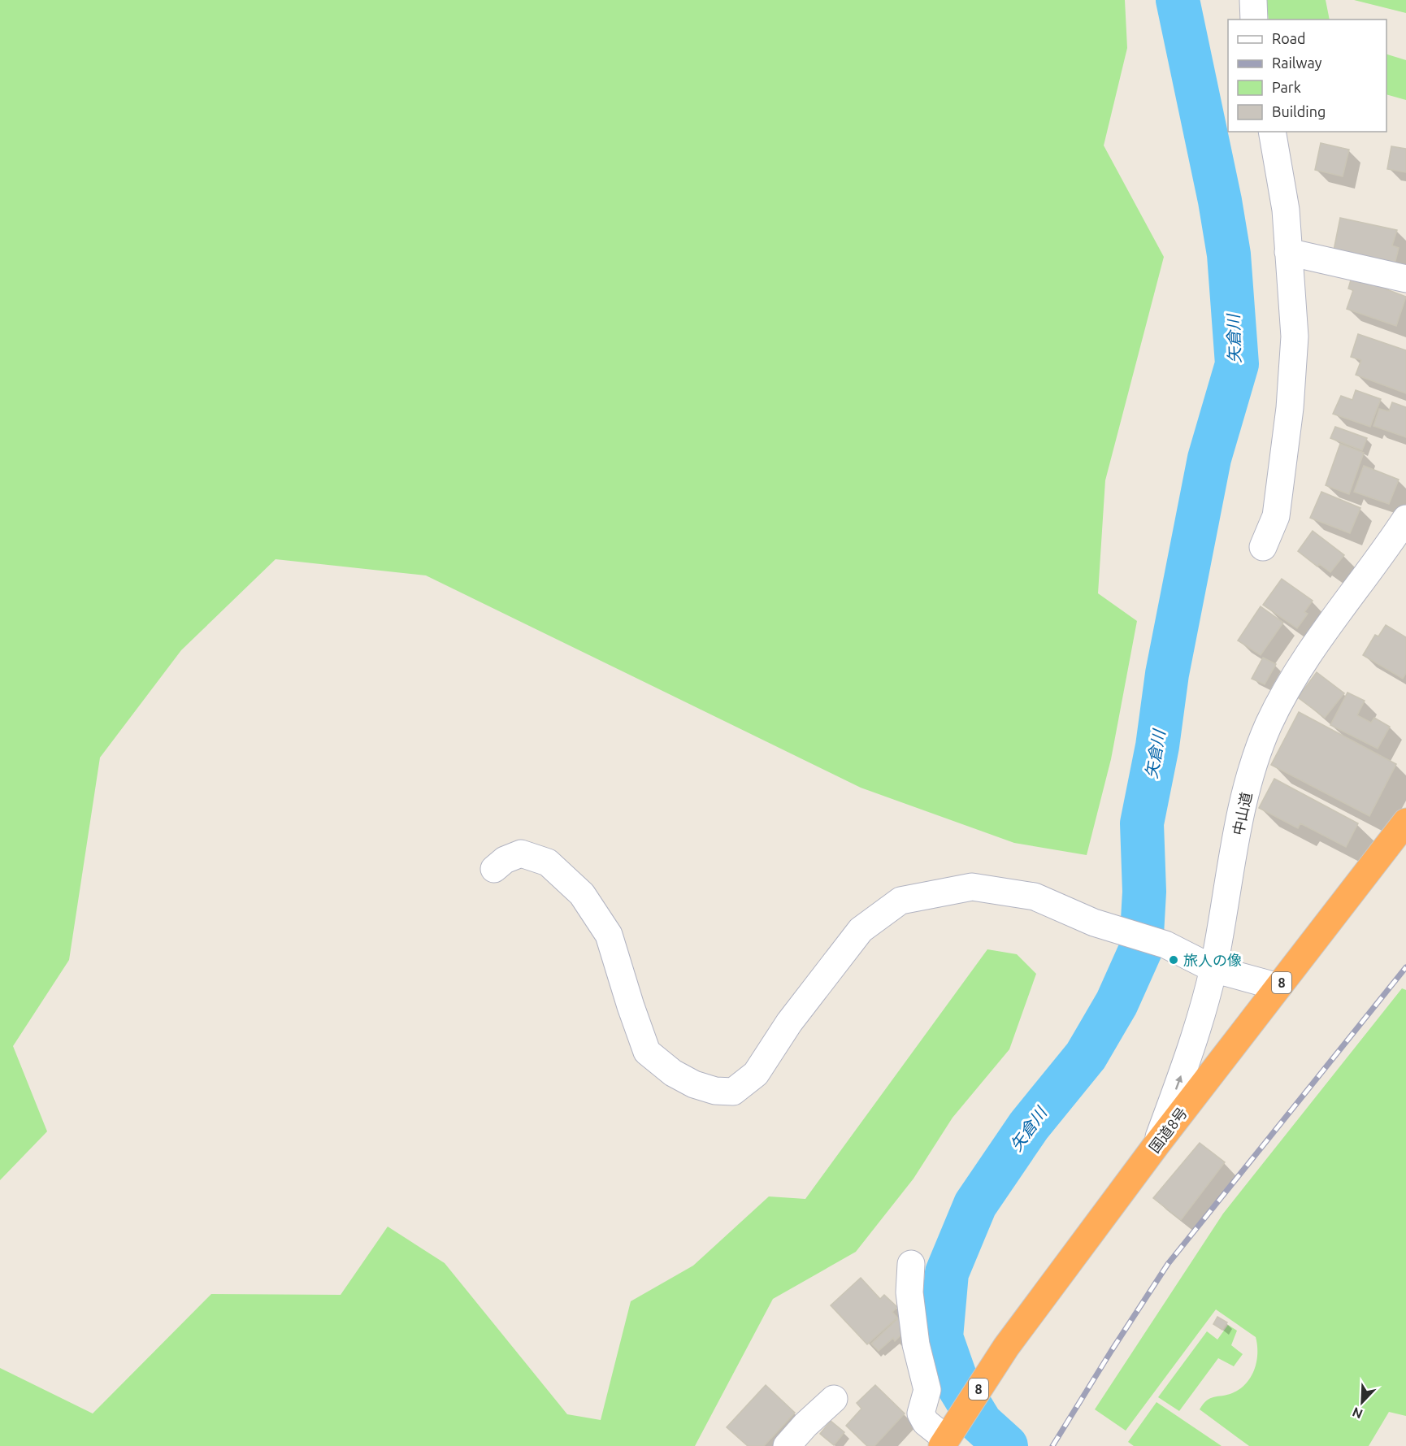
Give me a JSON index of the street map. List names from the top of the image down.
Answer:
{
  "streets": {
    "highway": ["8", "国道8号"],
    "street": ["中山道"]
  },
  "crossings": [
    ["中山道", "国道8号"]
  ],
  "water": ["矢倉川"],
  "places": ["旅人の像"],
  "legend": [
    "Road",
    "Railway",
    "Park",
    "Building"
  ],
  "north": "bottom left"
}
